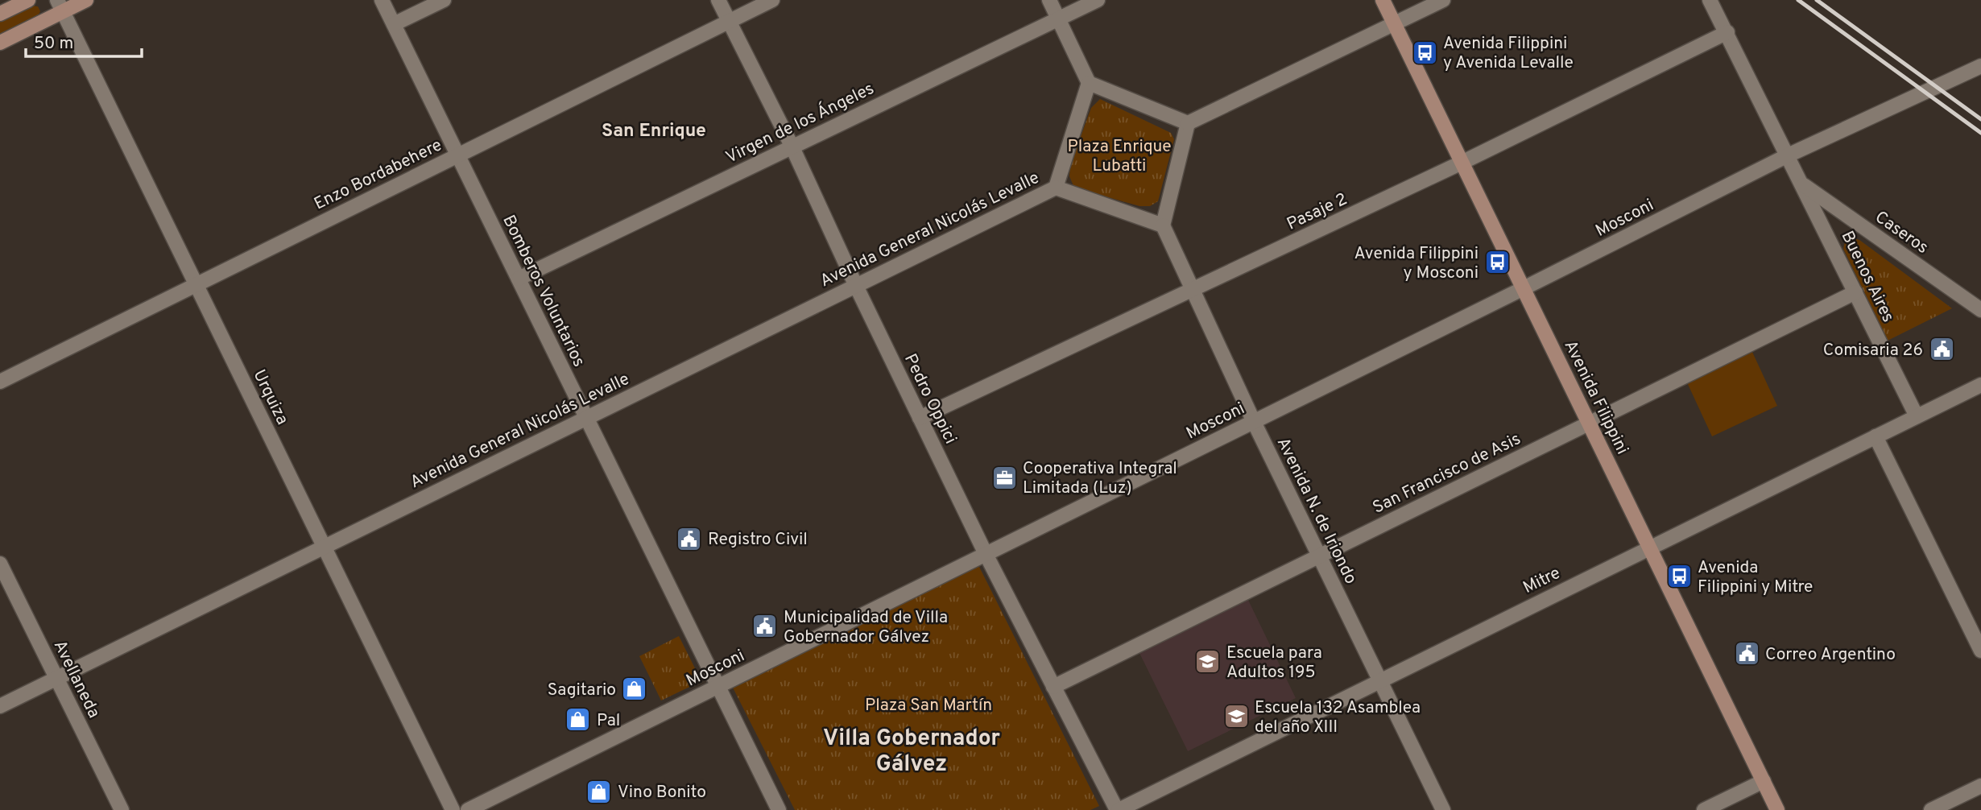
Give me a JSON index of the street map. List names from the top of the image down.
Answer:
{
  "streets": {
    "main road": ["Avenida Filippini"],
    "street": [
      "Virgen de los Ángeles",
      "Enzo Bordabehere",
      "Pasaje 2",
      "Mosconi",
      "Avenida General Nicolás Levalle",
      "Caseros",
      "Buenos Aires",
      "Bomberos Voluntarios",
      "Urquiza",
      "Pedro Oppici",
      "San Francisco de Asis",
      "Avenida N. de Iriondo",
      "Mitre",
      "Avellaneda"
    ]
  },
  "crossings": [
    ["Virgen de los Ángeles", "Bomberos Voluntarios"],
    ["Virgen de los Ángeles", "Pedro Oppici"],
    ["Enzo Bordabehere", "Bomberos Voluntarios"],
    ["Enzo Bordabehere", "Urquiza"],
    ["Enzo Bordabehere", "Pedro Oppici"],
    ["Pasaje 2", "Avenida Filippini"],
    ["Pasaje 2", "Pedro Oppici"],
    ["Pasaje 2", "Avenida N. de Iriondo"],
    ["Mosconi", "Buenos Aires"],
    ["Mosconi", "Bomberos Voluntarios"],
    ["Mosconi", "Avenida Filippini"],
    ["Mosconi", "Pedro Oppici"],
    ["Mosconi", "Avenida N. de Iriondo"],
    ["Avenida General Nicolás Levalle", "Bomberos Voluntarios"],
    ["Avenida General Nicolás Levalle", "Urquiza"],
    ["Avenida General Nicolás Levalle", "Pedro Oppici"],
    ["Avenida General Nicolás Levalle", "Avellaneda"],
    ["Caseros", "Buenos Aires"],
    ["Buenos Aires", "San Francisco de Asis"],
    ["Buenos Aires", "Mitre"],
    ["Avenida Filippini", "San Francisco de Asis"],
    ["Avenida Filippini", "Mitre"],
    ["Pedro Oppici", "San Francisco de Asis"],
    ["Pedro Oppici", "Mitre"],
    ["San Francisco de Asis", "Avenida N. de Iriondo"],
    ["Avenida N. de Iriondo", "Mitre"]
  ],
  "districts": ["San Enrique", "Villa Gobernador Gálvez"],
  "parks": ["Plaza Enrique Lubatti", "Plaza San Martín"],
  "places": {
    "bus stop": ["Avenida Filippini y Avenida Levalle", "Avenida Filippini y Mosconi", "Avenida Filippini y Mitre"],
    "public building": [
      "Comisaria 26",
      "Registro Civil",
      "Municipalidad de Villa Gobernador Gálvez",
      "Correo Argentino"
    ],
    "office": ["Cooperativa Integral Limitada (Luz)"],
    "school or university": ["Escuela para Adultos 195", "Escuela 132 Asamblea del año XIII"],
    "shop": ["Sagitario", "Pal", "Vino Bonito"]
  },
  "scale_bar": "50 m"
}
